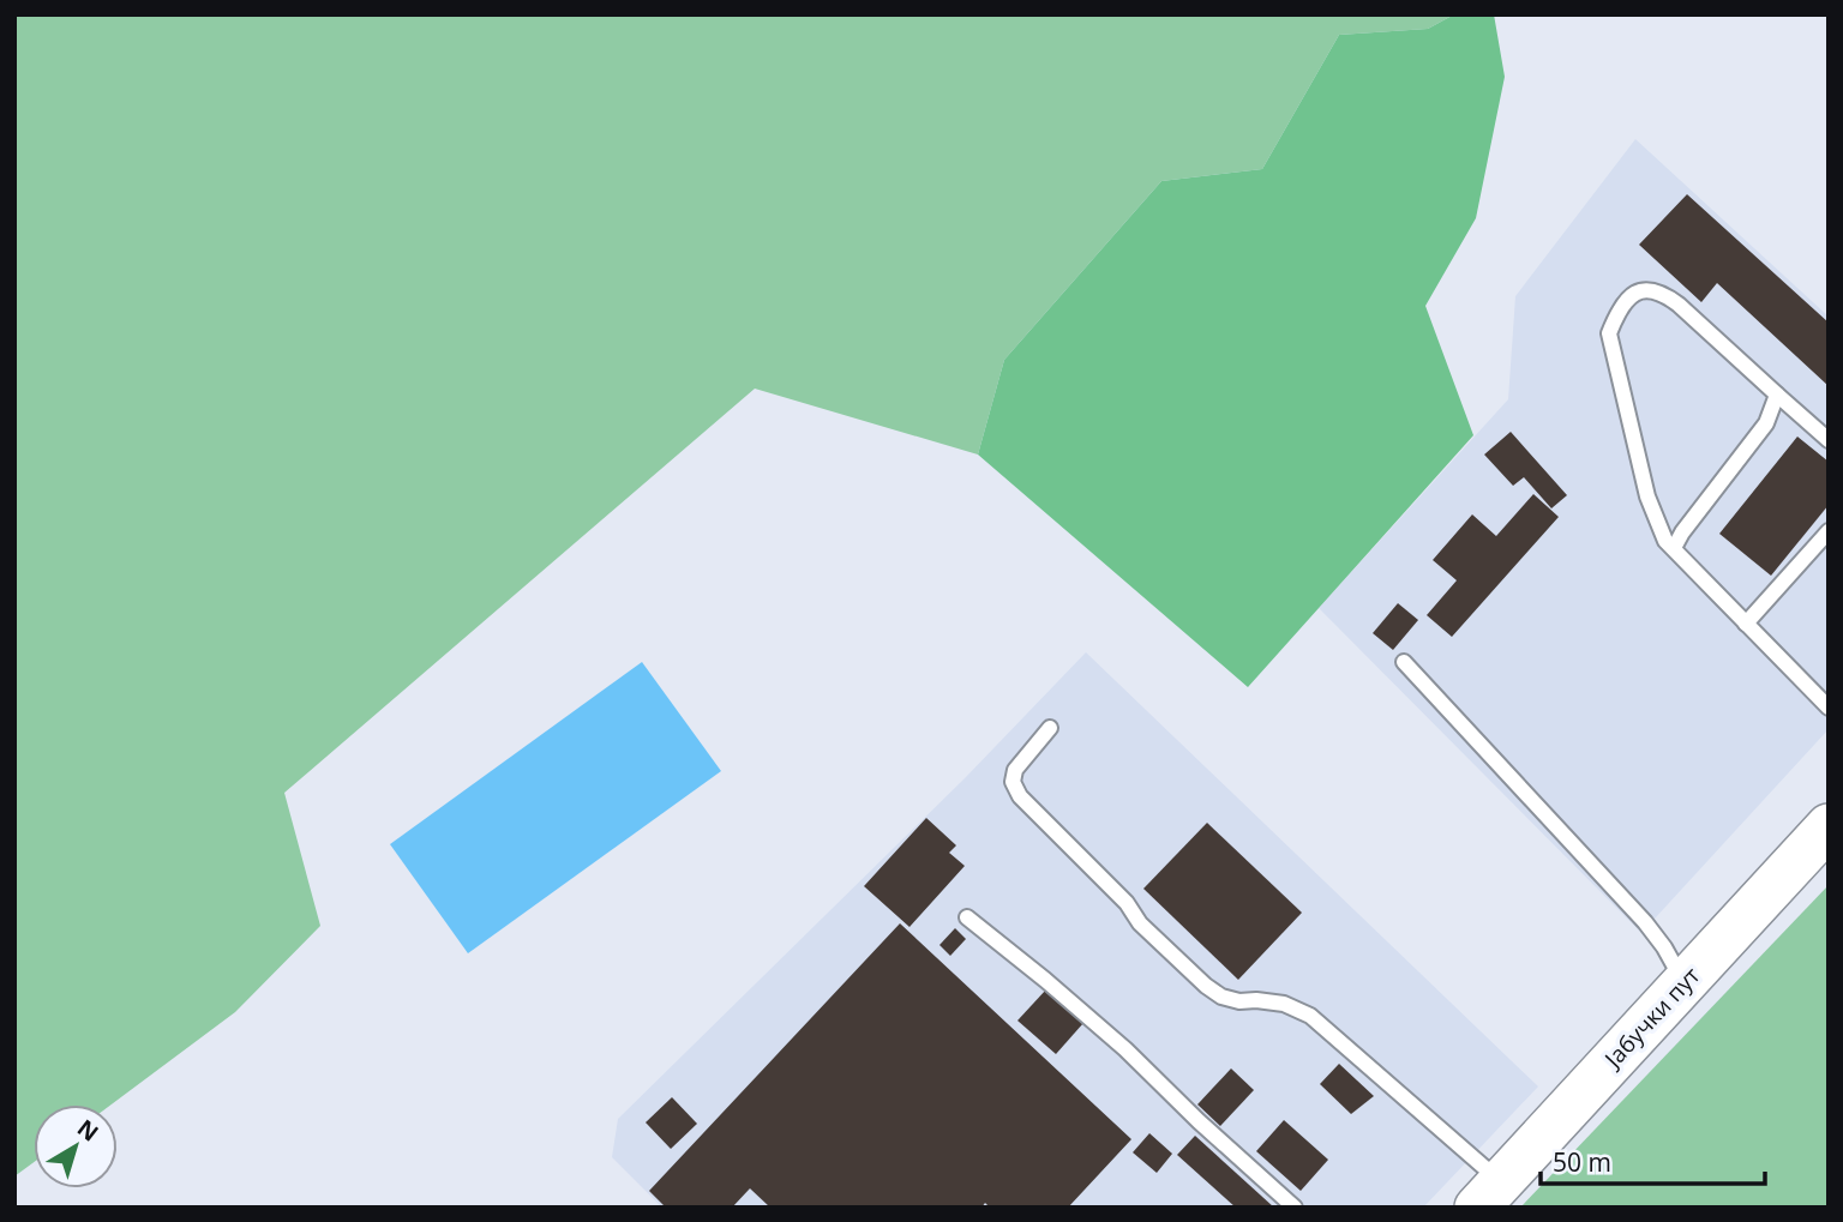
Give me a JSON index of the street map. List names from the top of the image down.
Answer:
{
  "streets": {
    "main road": ["Јабучки пут"]
  },
  "scale_bar": "50 m",
  "north": "top right"
}
